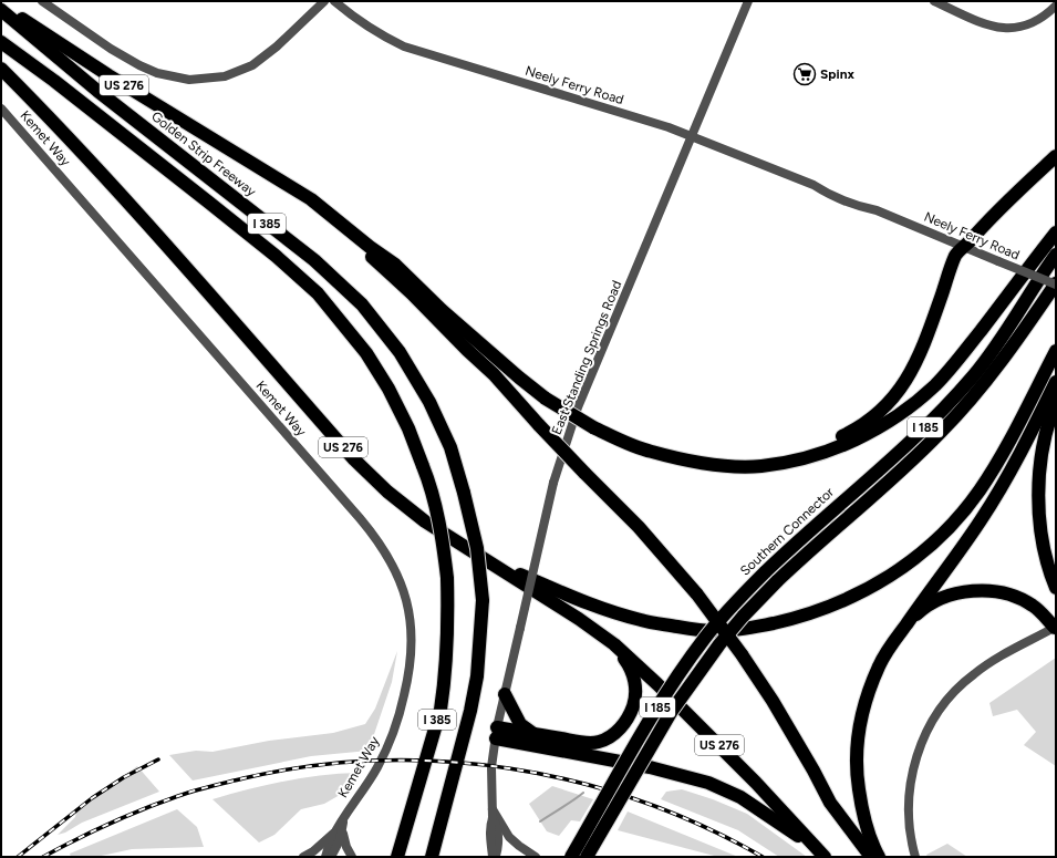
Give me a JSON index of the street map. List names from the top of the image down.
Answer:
{
  "streets": {
    "highway": [
      "US 276",
      "Golden Strip Freeway",
      "I 385",
      "I 185",
      "Southern Connector"
    ],
    "street": ["Neely Ferry Road", "Kemet Way", "East Standing Springs Road"]
  },
  "crossings": [
    ["Neely Ferry Road", "East Standing Springs Road"],
    ["Neely Ferry Road", "I 185"]
  ],
  "places": {
    "supermarket": ["Spinx"]
  }
}
